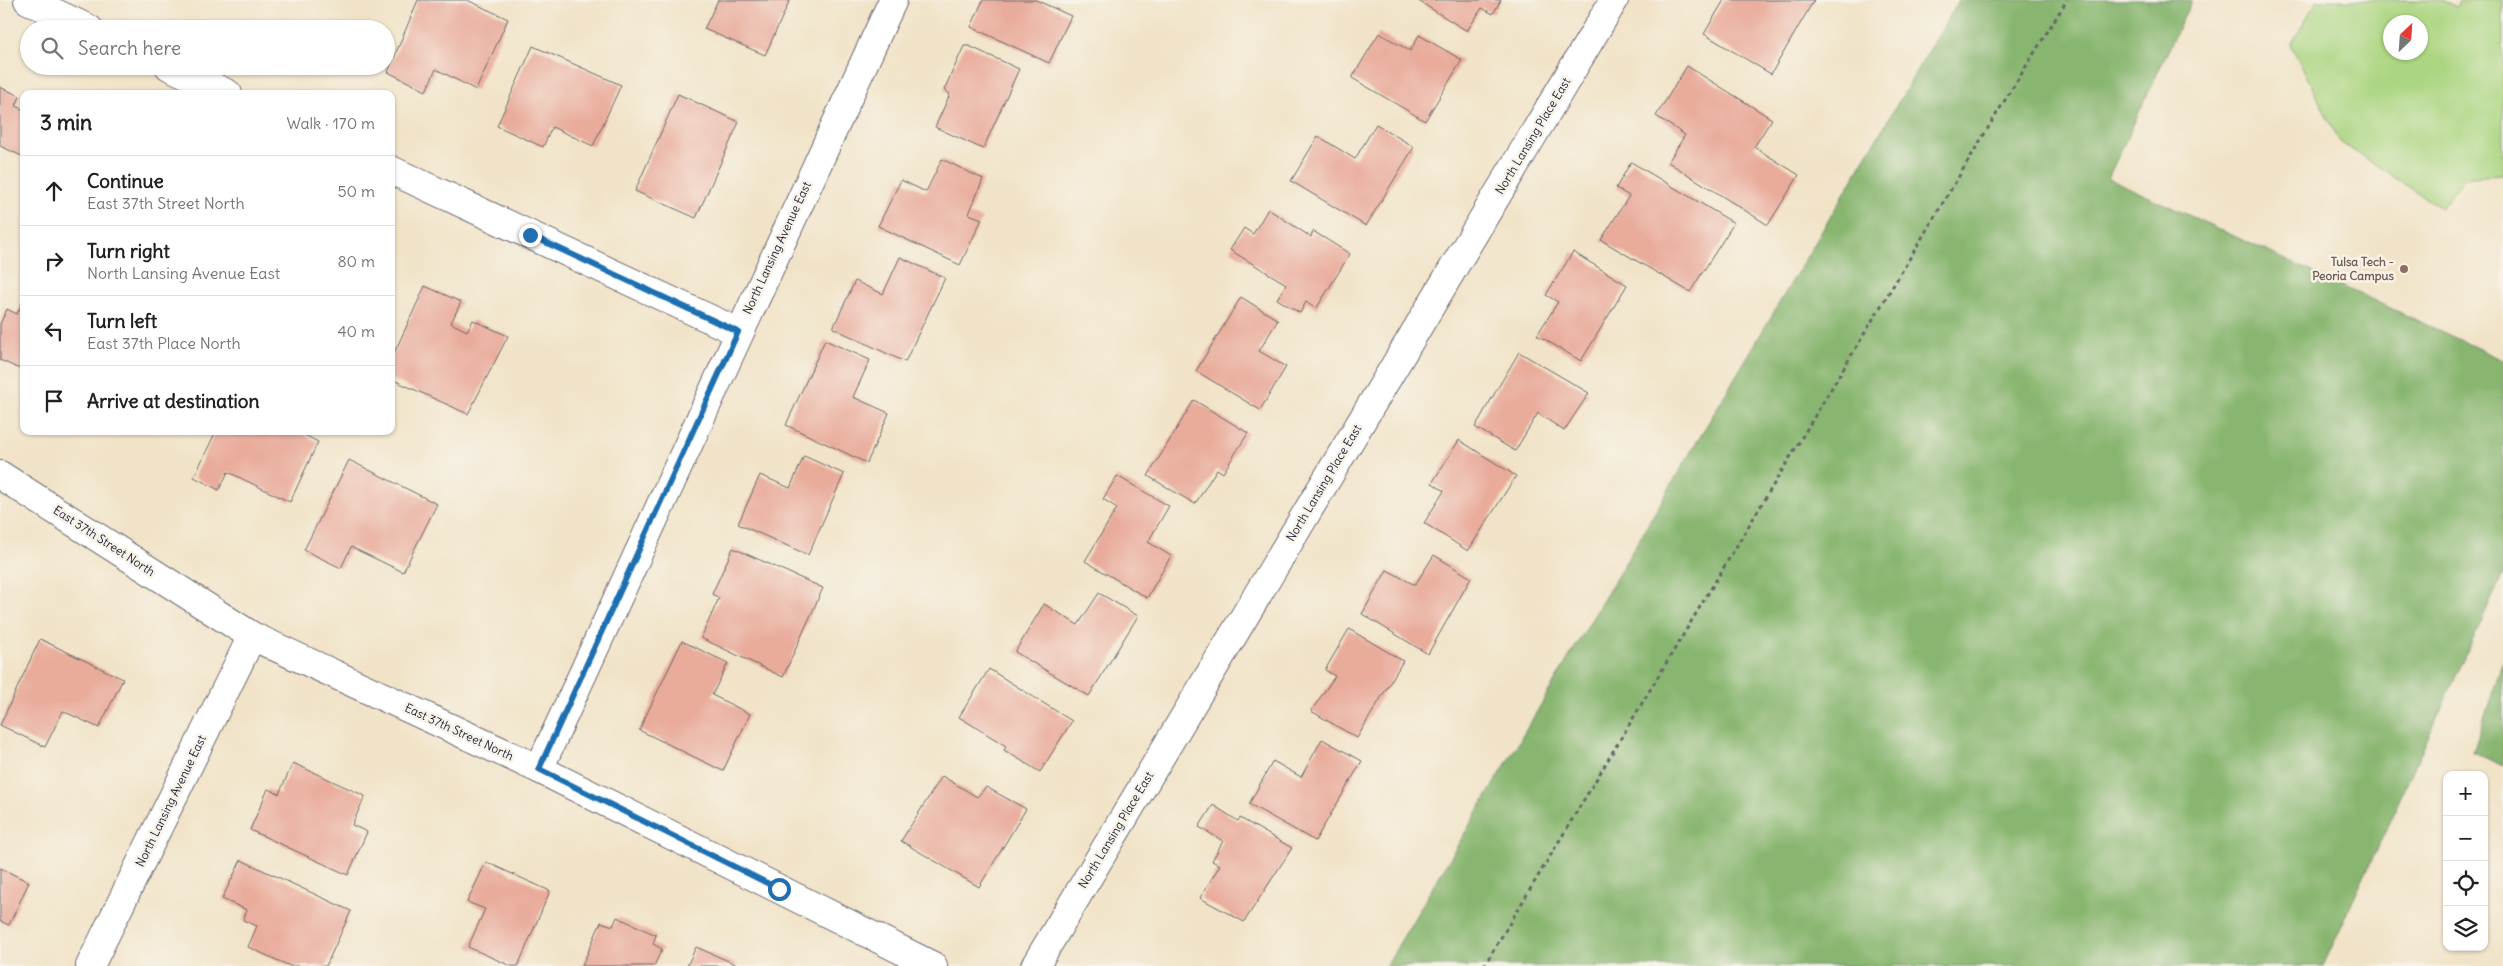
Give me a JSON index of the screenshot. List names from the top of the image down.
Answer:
{
  "streets": {
    "street": ["North Lansing Place East", "North Lansing Avenue East", "East 37th Street North"]
  },
  "crossings": [
    ["North Lansing Avenue East", "East 37th Street North"]
  ],
  "places": ["Tulsa Tech - Peoria Campus"],
  "north": "top right",
  "page": {
    "search": "Search here",
    "heading": ["3 min", "Walk · 170 m"],
    "list": [
      ["Continue", "East 37th Street North", "50 m"],
      ["Turn right", "North Lansing Avenue East", "80 m"],
      ["Turn left", "East 37th Place North", "40 m"],
      "Arrive at destination"
    ],
    "map_buttons": ["+", "−"]
  }
}
